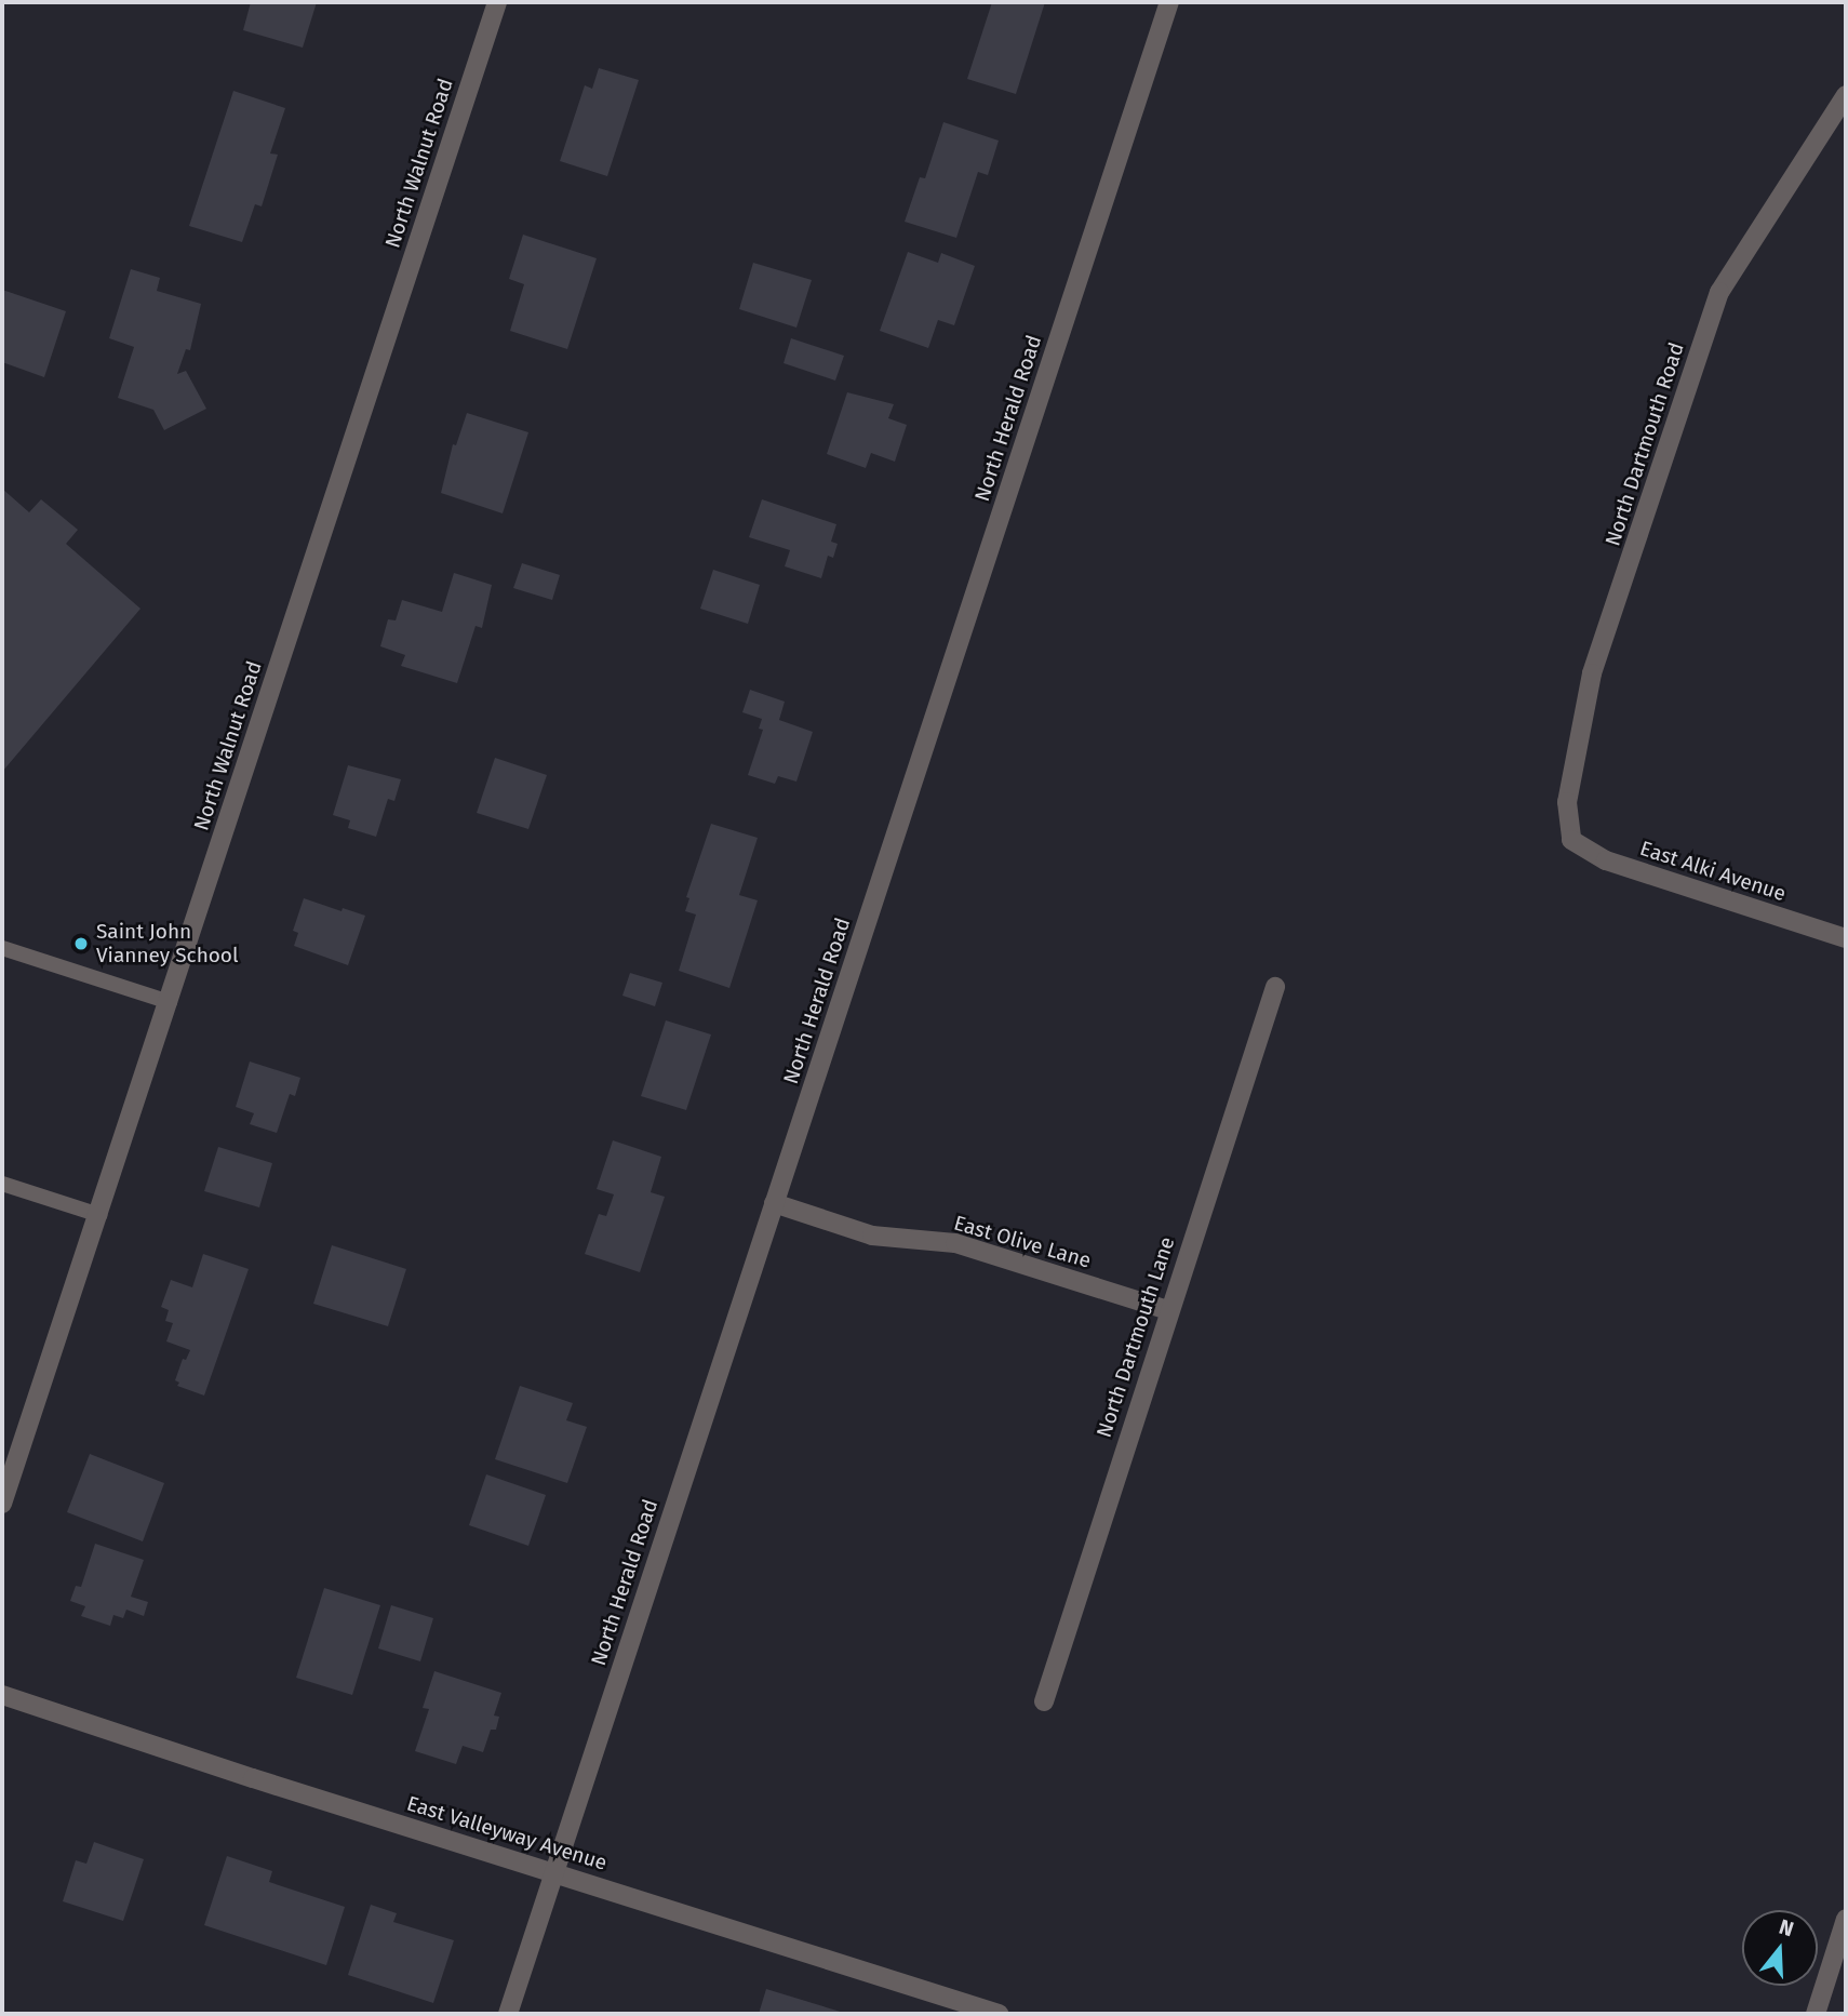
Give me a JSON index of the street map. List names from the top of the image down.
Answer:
{
  "streets": {
    "street": [
      "North Walnut Road",
      "North Herald Road",
      "North Dartmouth Road",
      "East Alki Avenue",
      "East Olive Lane",
      "North Dartmouth Lane",
      "East Valleyway Avenue"
    ]
  },
  "crossings": [
    ["North Herald Road", "East Olive Lane"],
    ["North Herald Road", "East Valleyway Avenue"],
    ["North Dartmouth Road", "East Alki Avenue"],
    ["East Olive Lane", "North Dartmouth Lane"]
  ],
  "places": ["Saint John Vianney School"],
  "north": "top"
}
